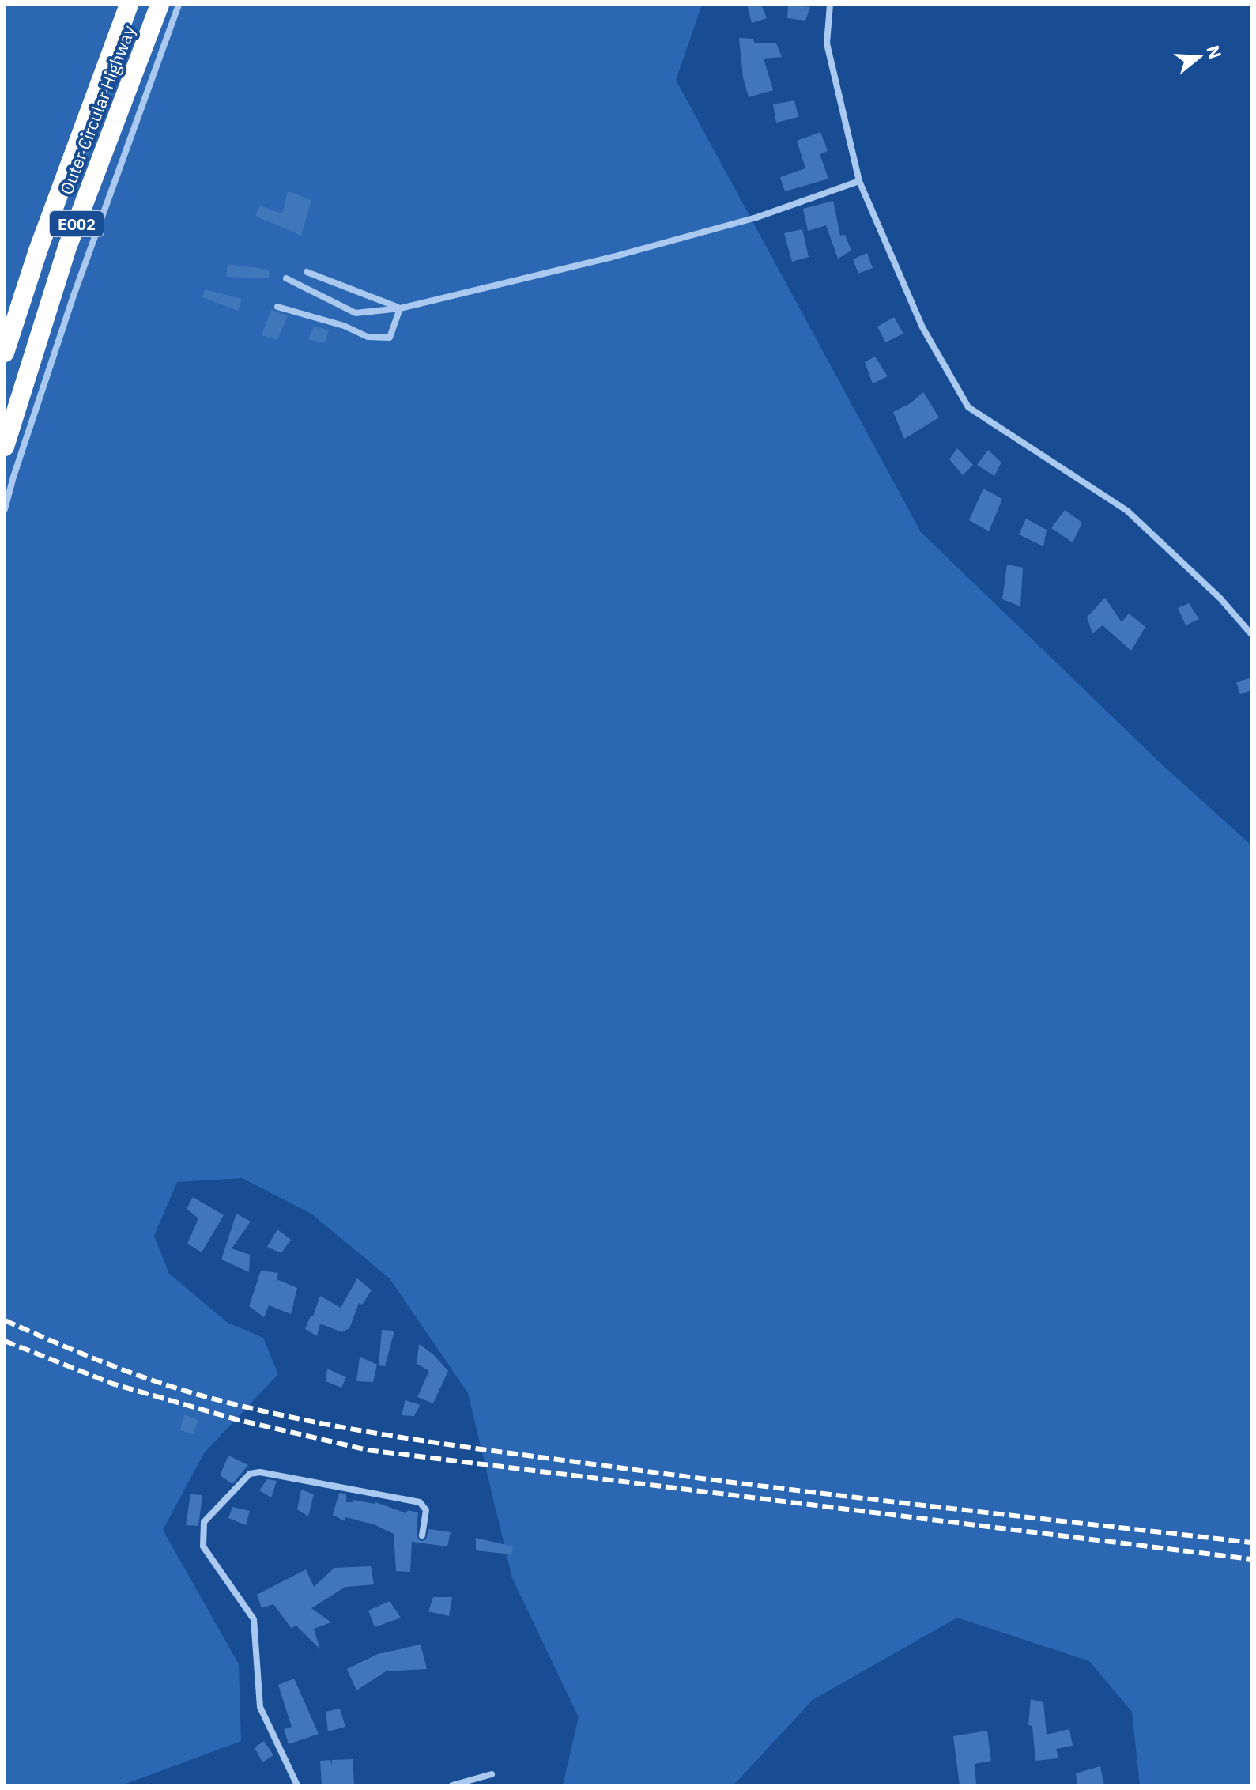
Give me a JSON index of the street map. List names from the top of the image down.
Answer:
{
  "streets": {
    "highway": ["Outer Circular Highway", "E002"]
  },
  "north": "right"
}
